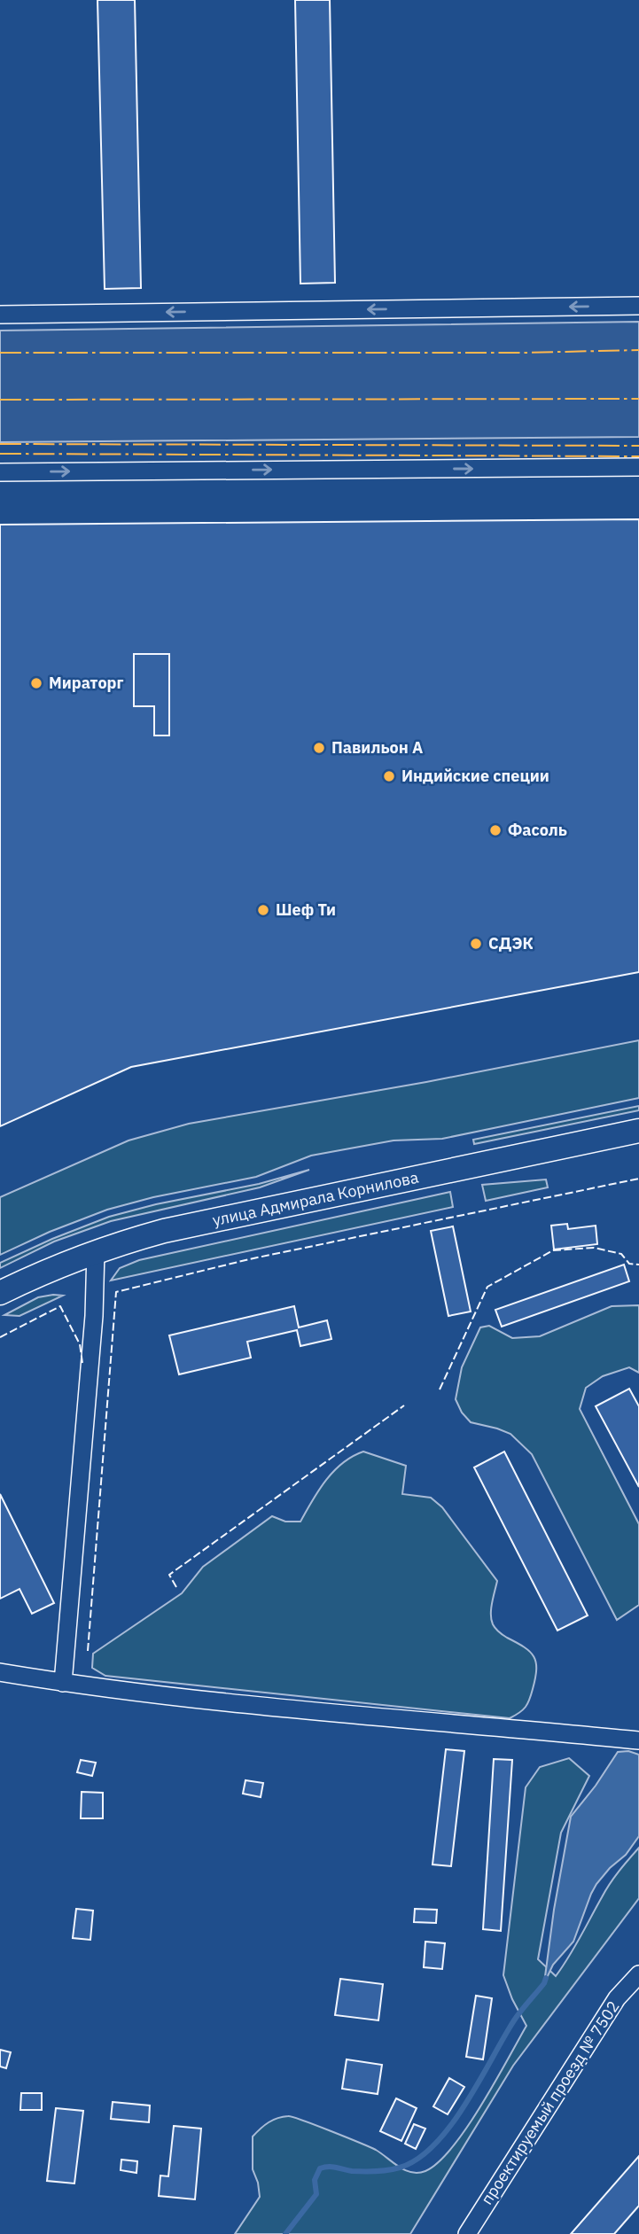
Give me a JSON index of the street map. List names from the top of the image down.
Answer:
{
  "streets": {
    "main road": ["улица Адмирала Корнилова"],
    "street": ["проектируемый проезд № 7502"]
  },
  "places": [
    "Мираторг",
    "Павильон А",
    "Индийские специи",
    "Фасоль",
    "Шеф Ти",
    "СДЭК"
  ]
}
